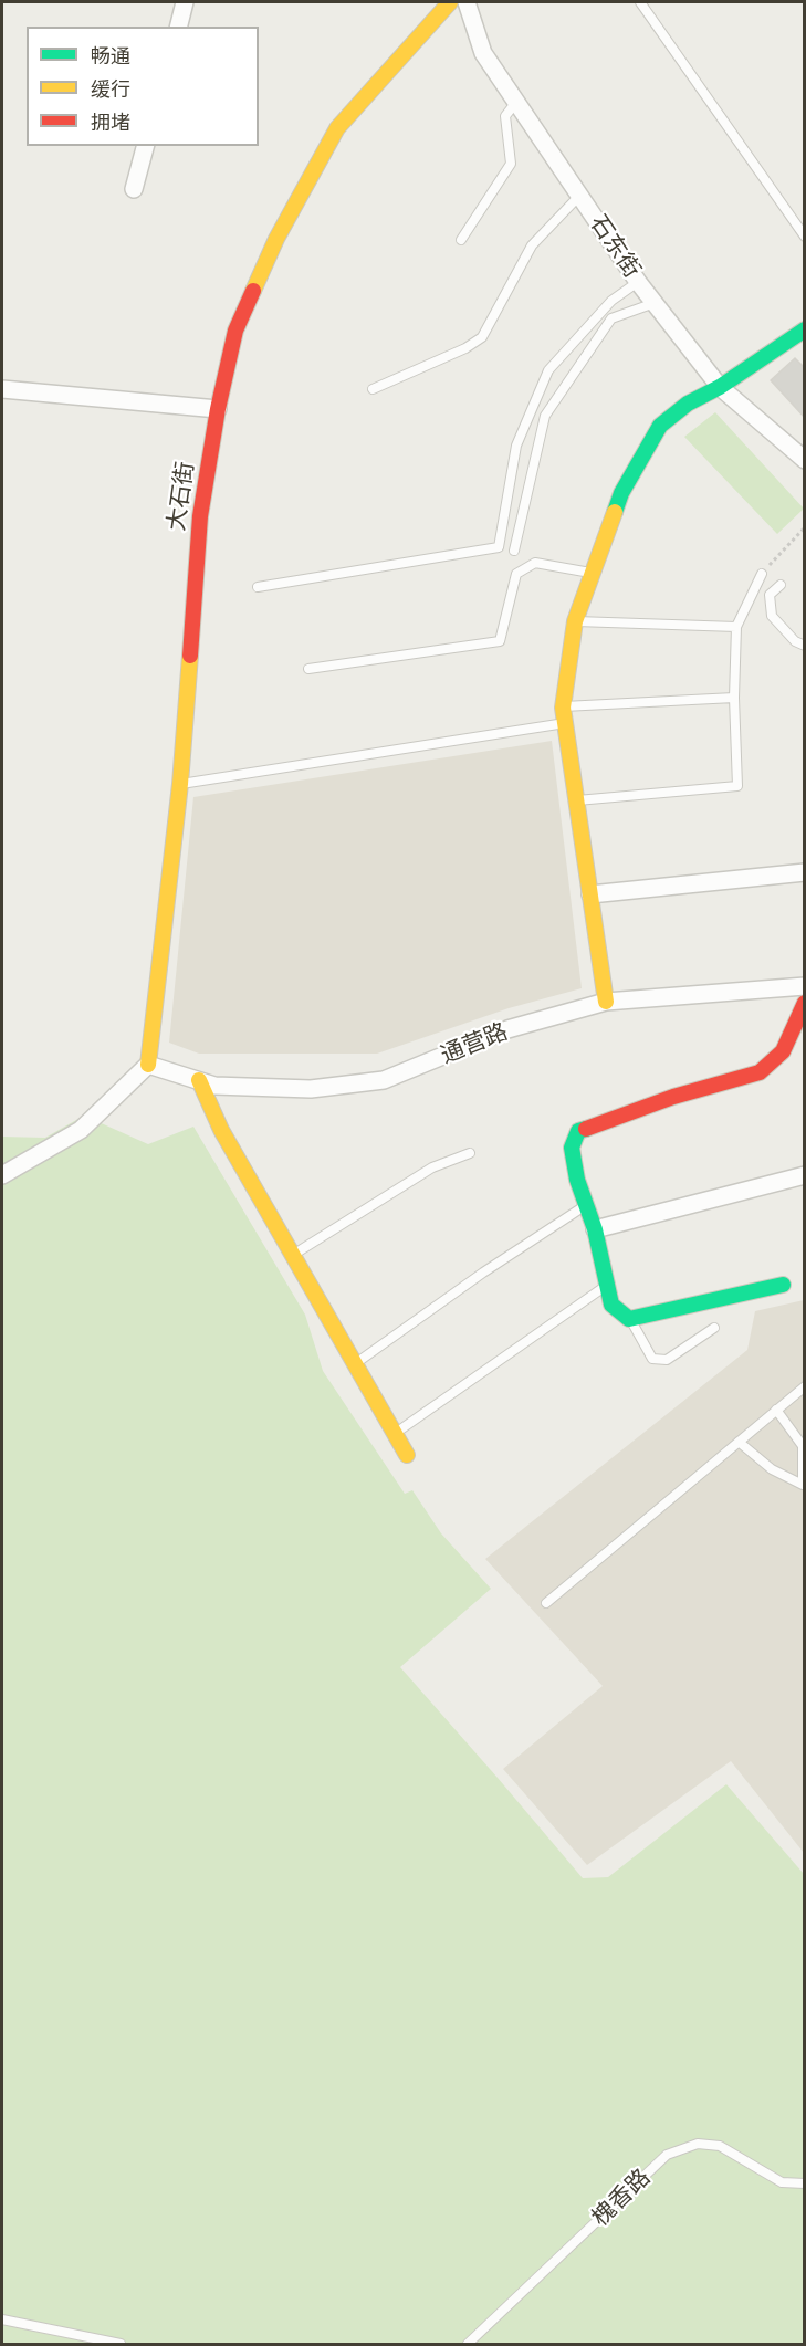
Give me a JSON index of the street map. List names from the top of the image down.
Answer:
{
  "streets": {
    "street": ["石东街", "大石街", "通营路"],
    "lane": ["槐香路"]
  },
  "crossings": [
    ["大石街", "通营路"]
  ],
  "legend": ["畅通", "缓行", "拥堵"]
}
